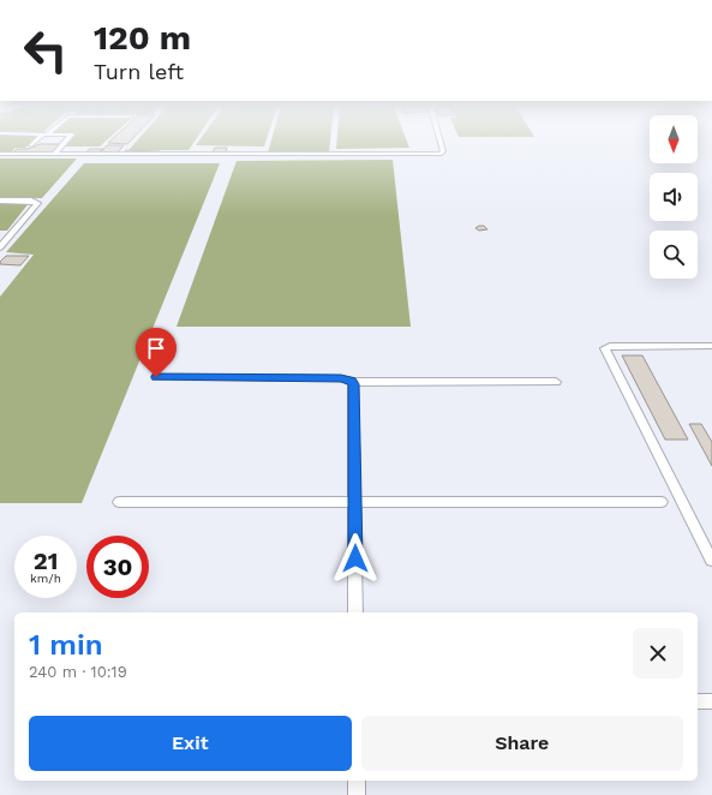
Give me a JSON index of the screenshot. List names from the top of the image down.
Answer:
{
  "north": "bottom",
  "page": {
    "turn": ["120 m", "Turn left"],
    "speed": "21 km/h",
    "limit": "30",
    "heading": ["1 min", "240 m · 10:19"],
    "buttons": ["Exit", "Share"]
  }
}
